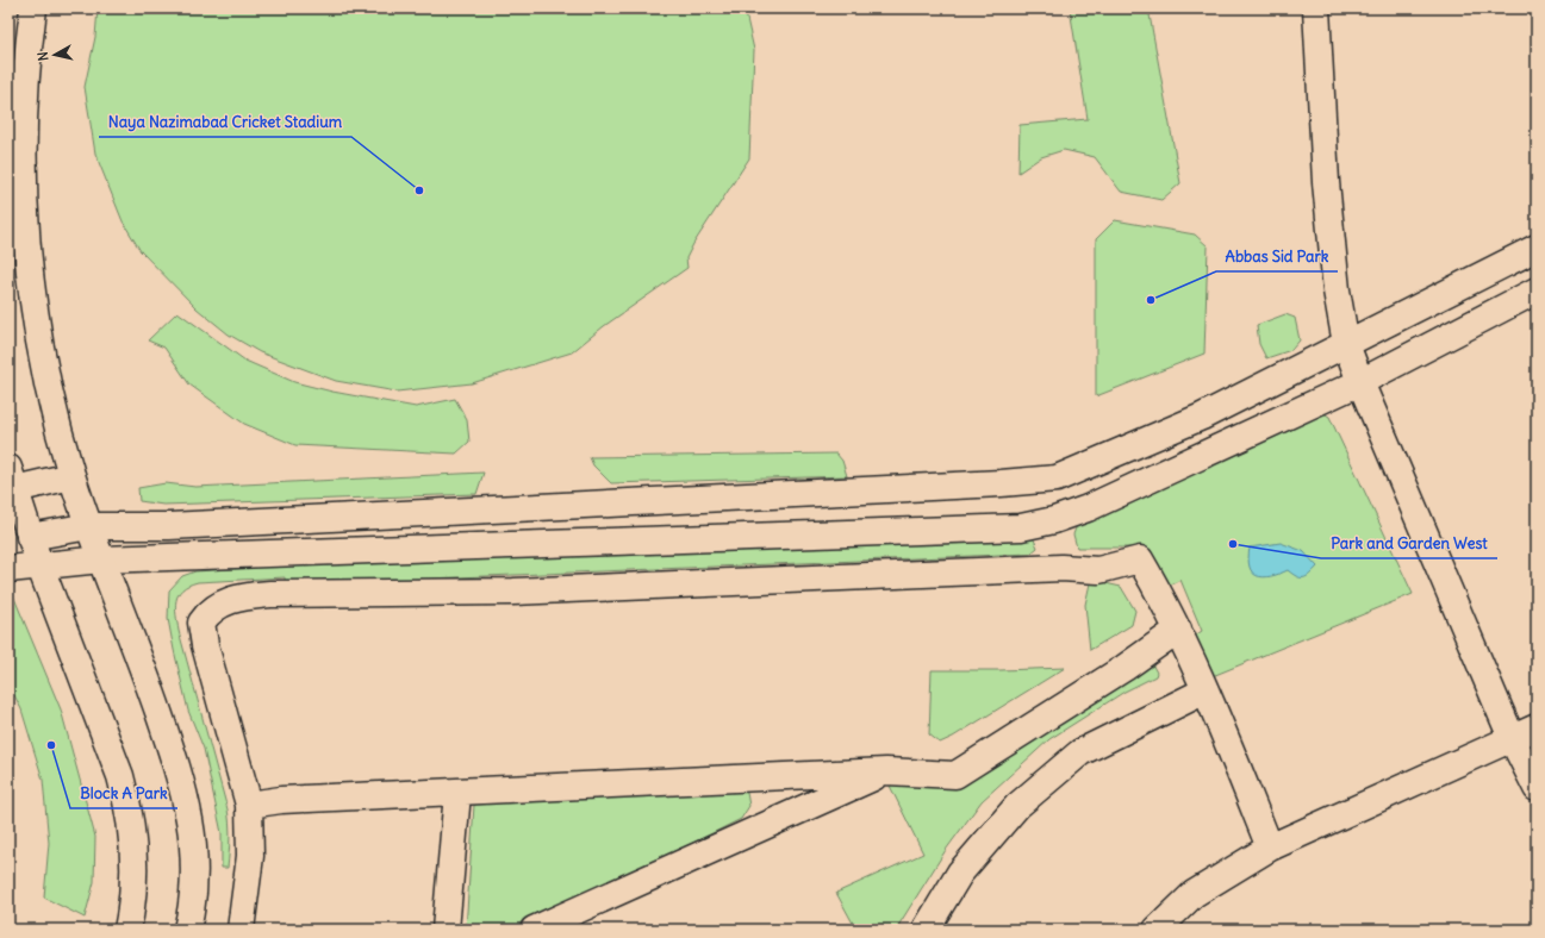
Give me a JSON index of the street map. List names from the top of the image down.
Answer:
{
  "places": [
    "Naya Nazimabad Cricket Stadium",
    "Abbas Sid Park",
    "Park and Garden West",
    "Block A Park"
  ],
  "north": "left"
}
